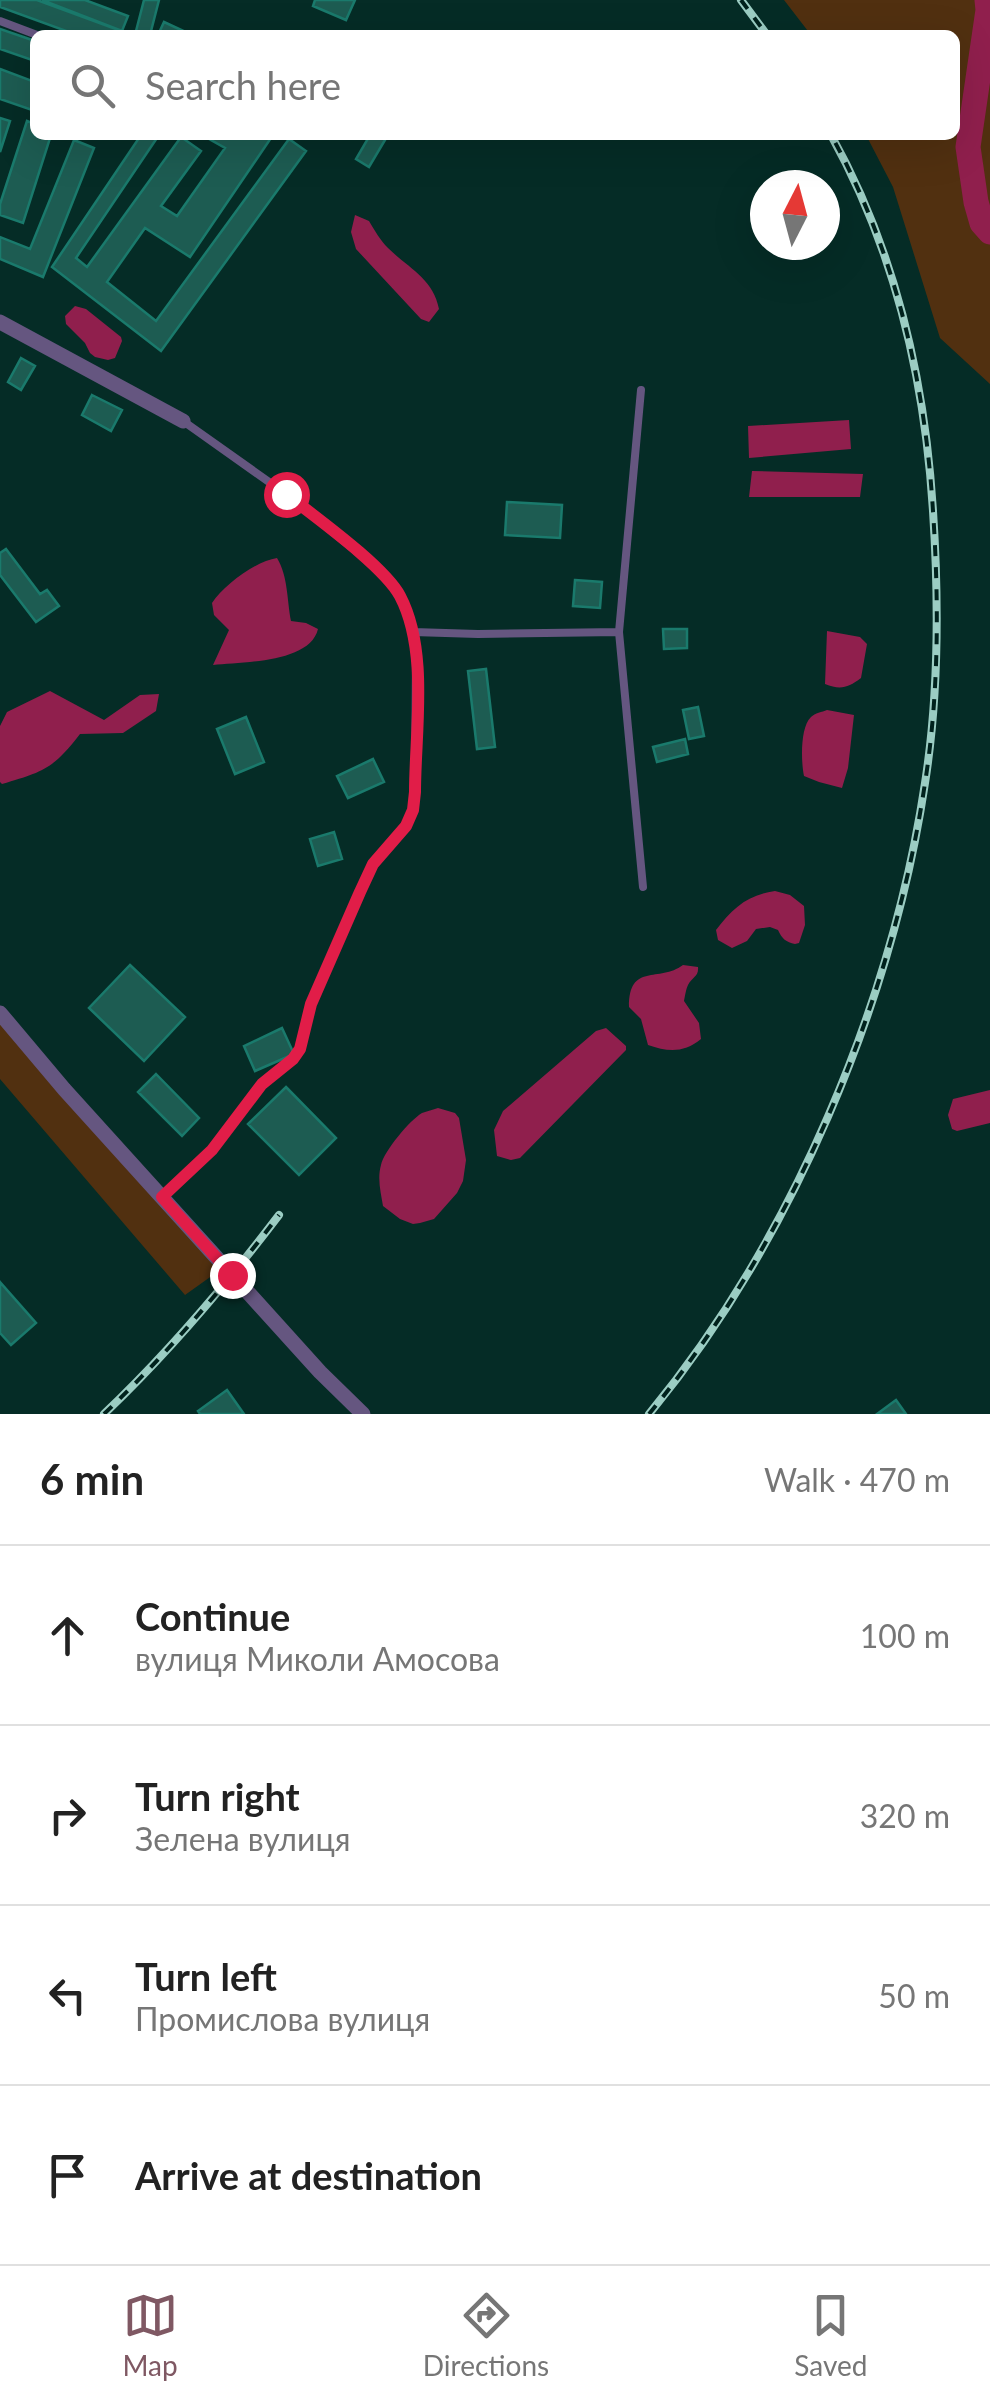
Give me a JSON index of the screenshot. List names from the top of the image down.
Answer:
{
  "north": "top",
  "page": {
    "search": "Search here",
    "heading": ["6 min", "Walk · 470 m"],
    "list": [
      ["Continue", "вулиця Миколи Амосова", "100 m"],
      ["Turn right", "Зелена вулиця", "320 m"],
      ["Turn left", "Промислова вулиця", "50 m"],
      "Arrive at destination"
    ],
    "nav": ["Map", "Directions", "Saved"]
  }
}
